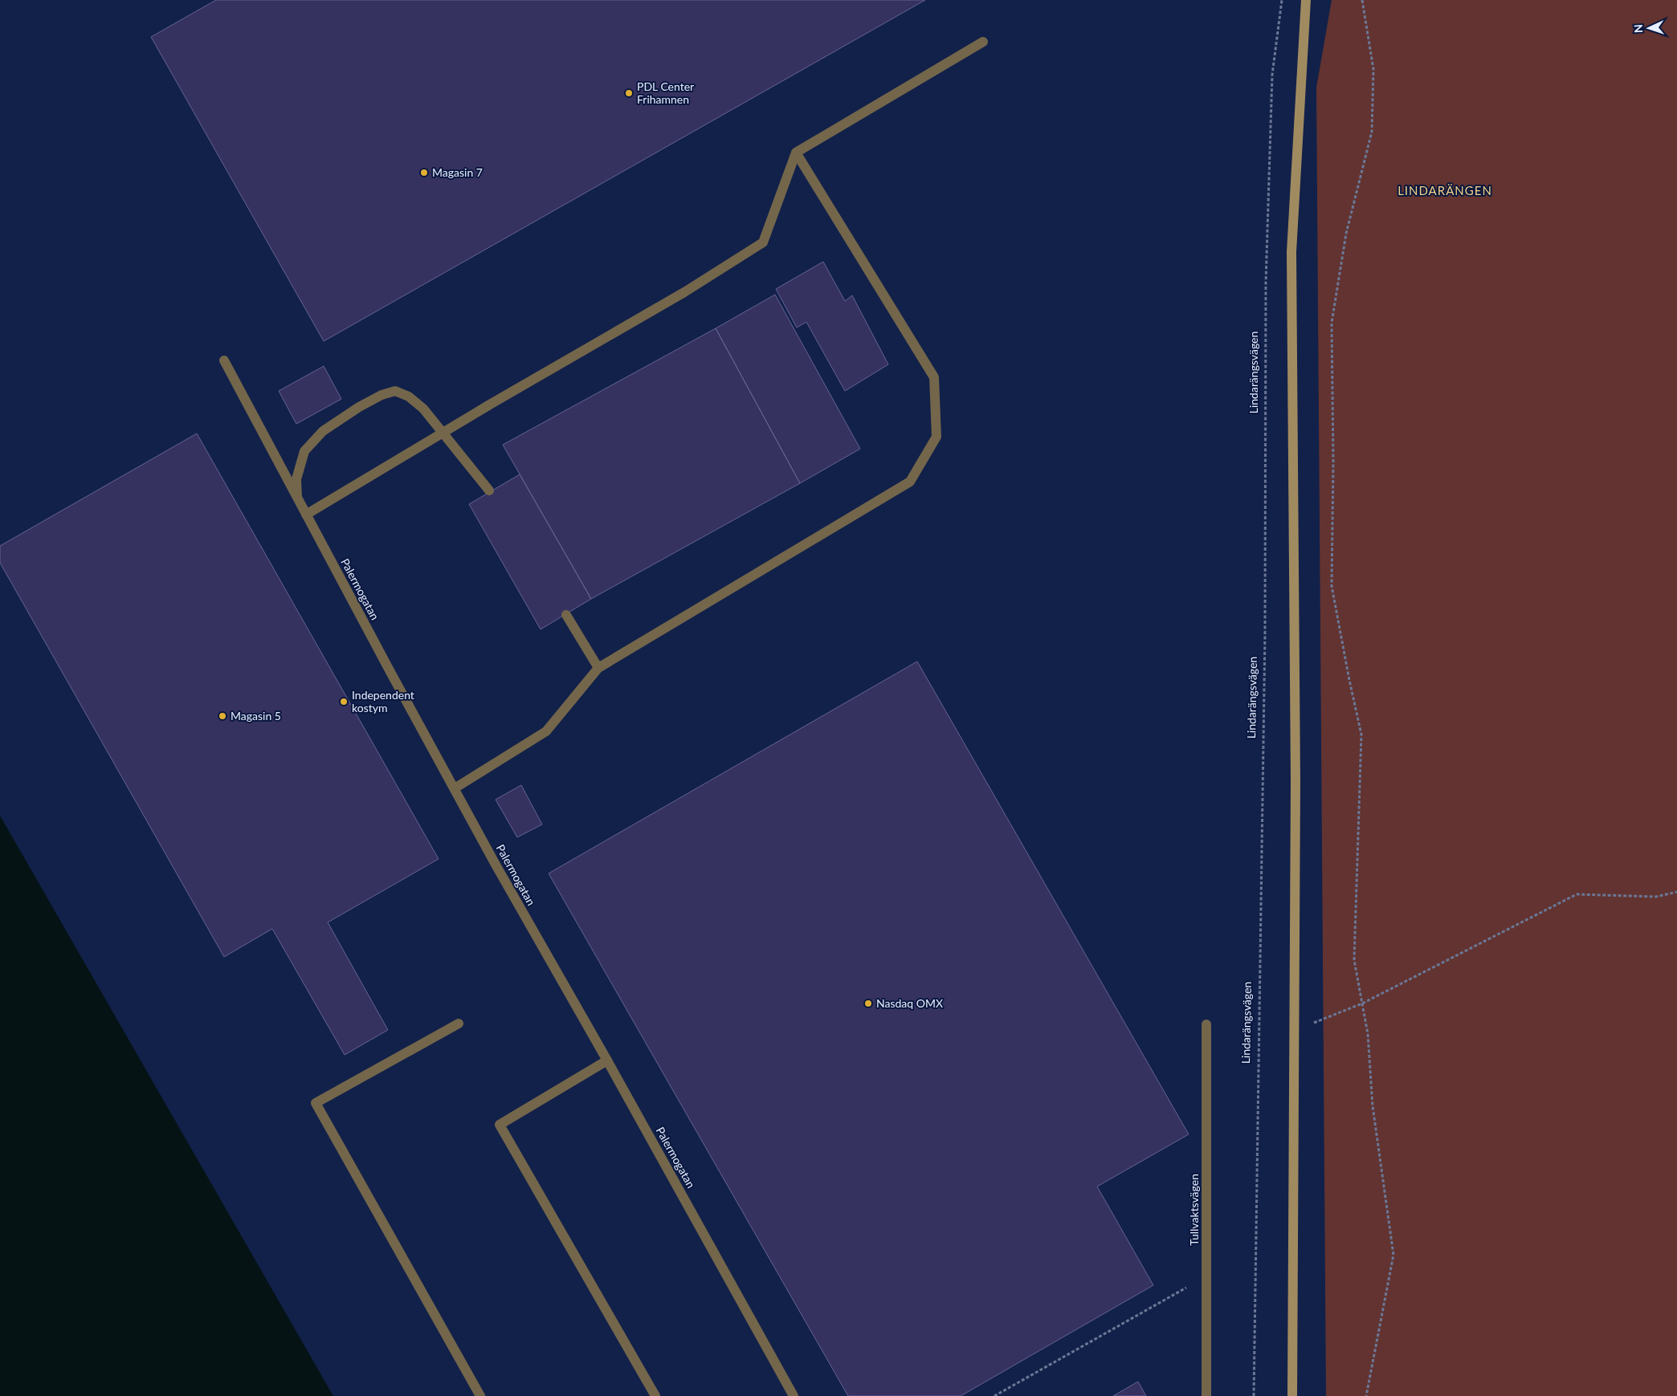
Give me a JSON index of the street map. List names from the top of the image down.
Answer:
{
  "streets": {
    "street": ["Palermogatan", "Tullvaktsvägen"],
    "path": ["Lindarängsvägen"]
  },
  "districts": ["LINDARÄNGEN"],
  "places": [
    "PDL Center Frihamnen",
    "Magasin 7",
    "Independent kostym",
    "Magasin 5",
    "Nasdaq OMX"
  ],
  "north": "left"
}
